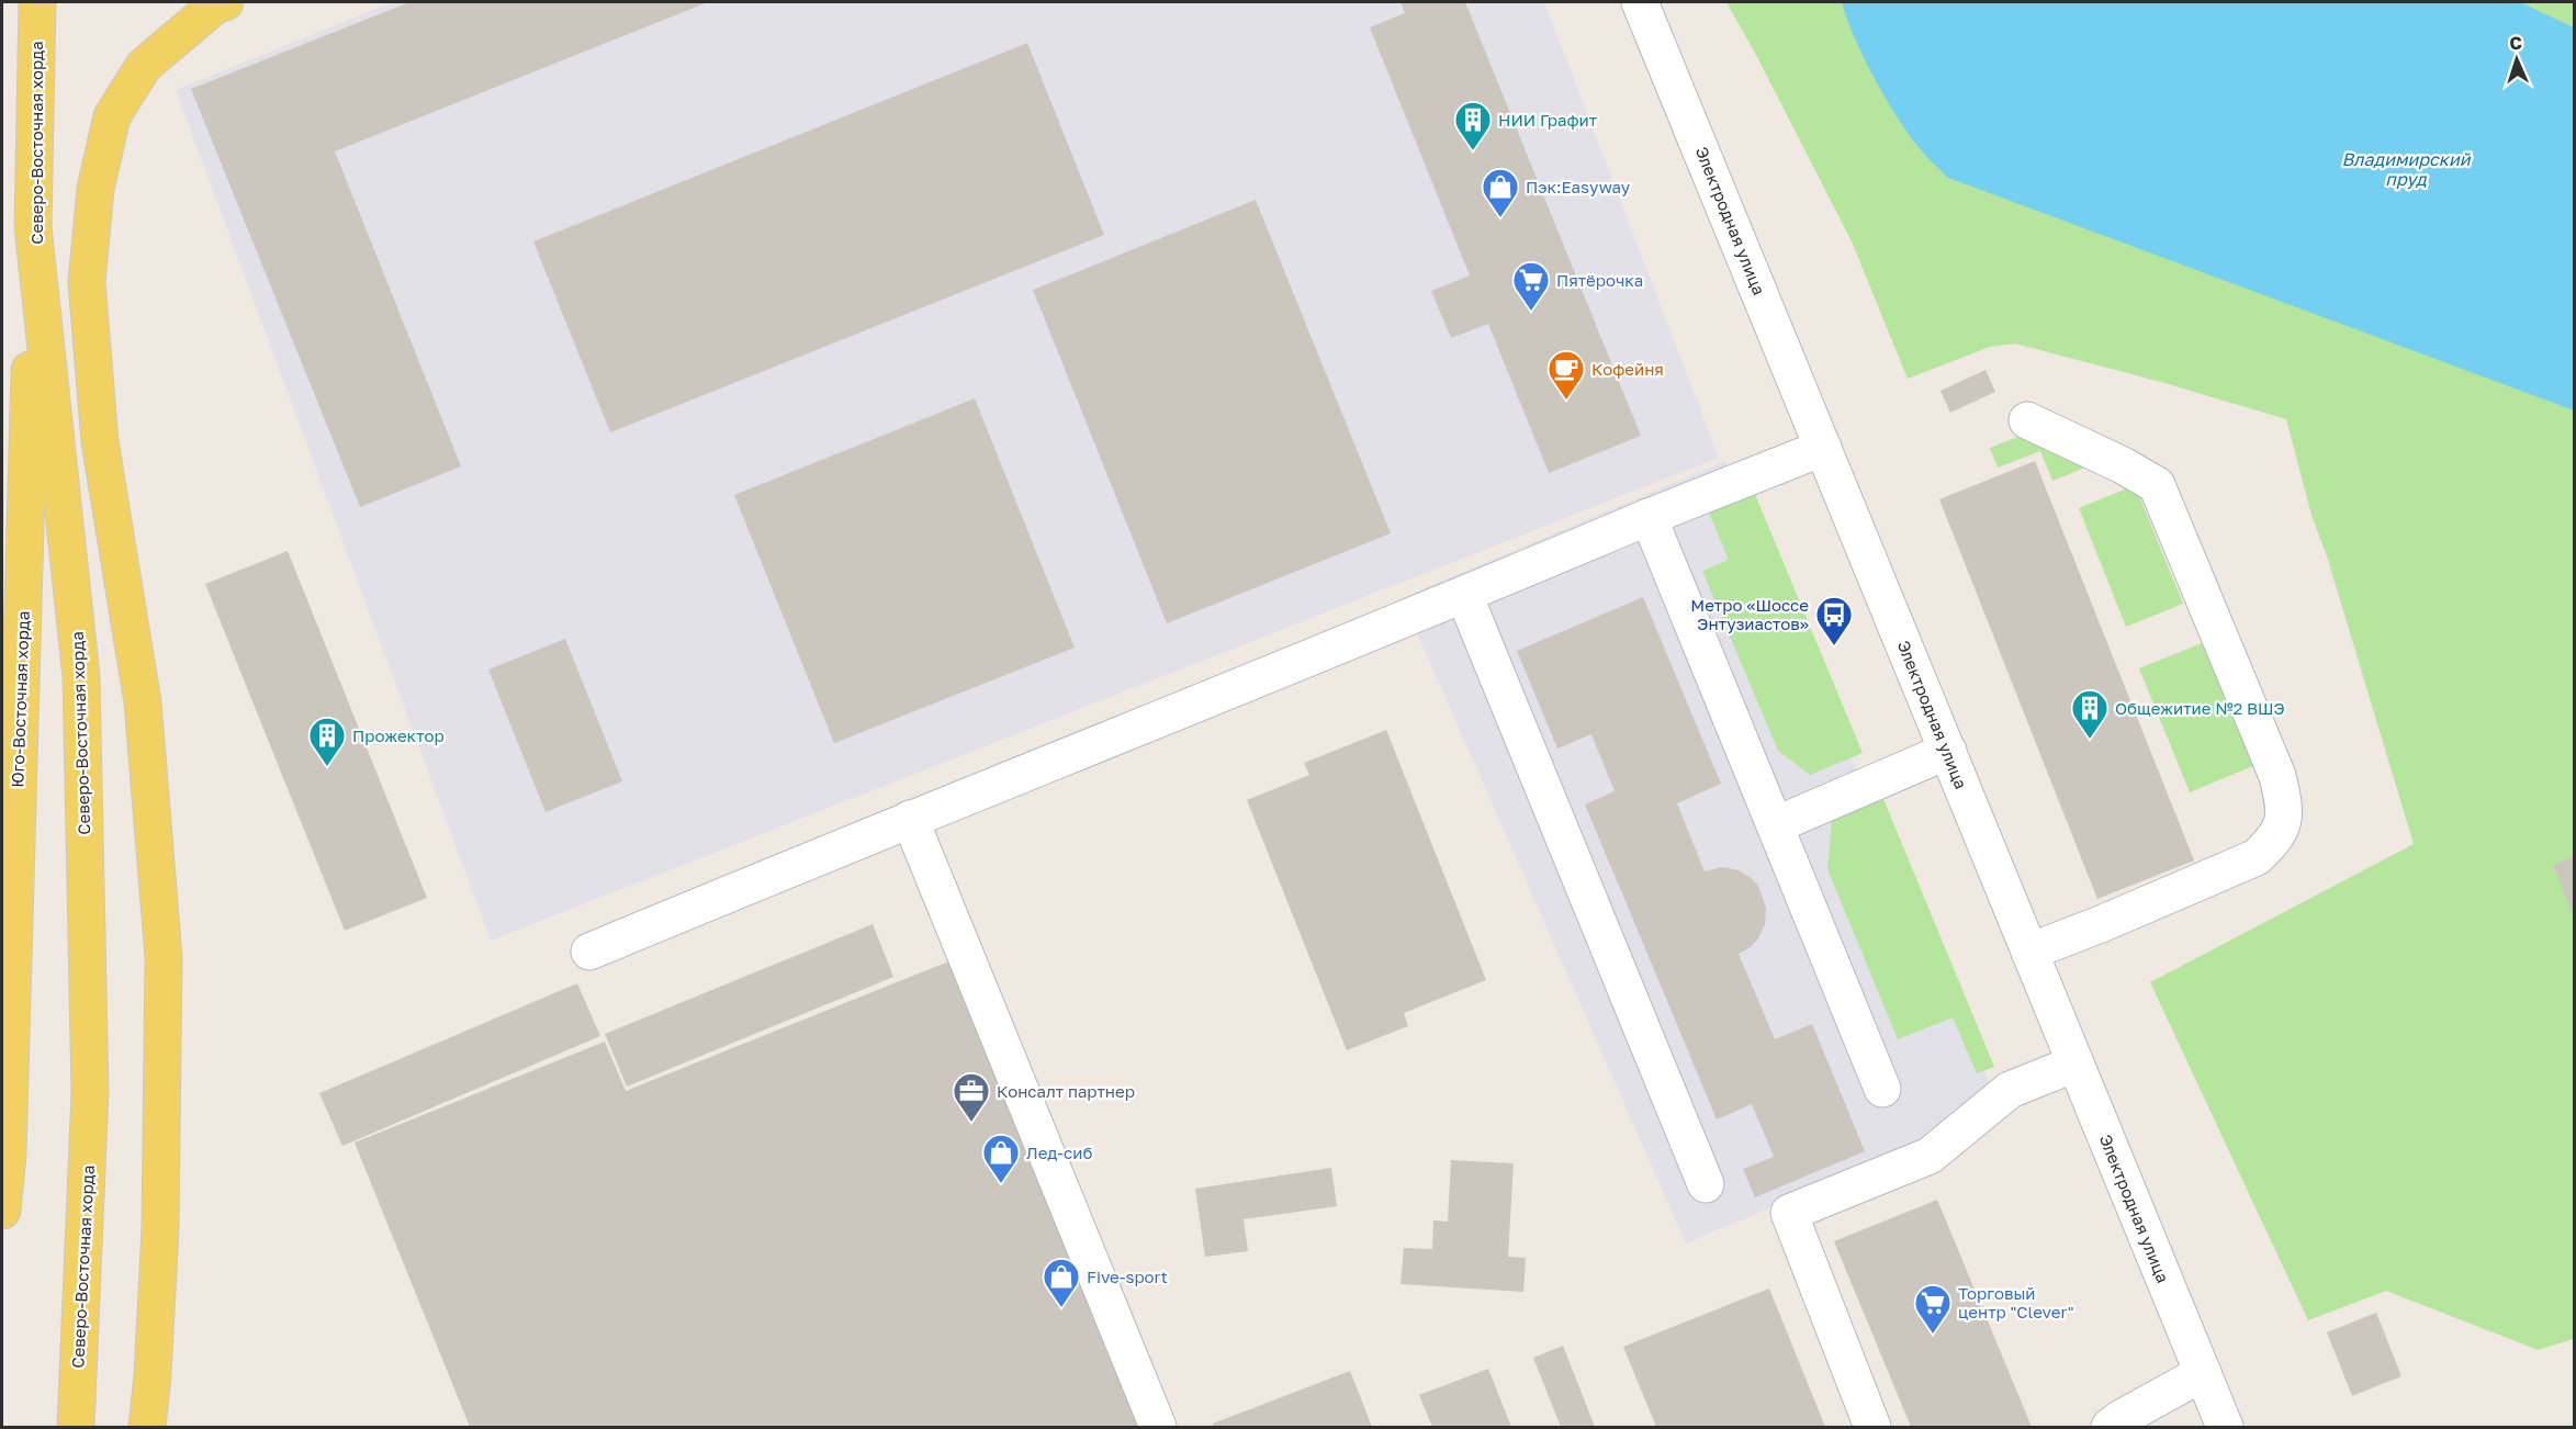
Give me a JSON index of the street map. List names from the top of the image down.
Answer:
{
  "streets": {
    "main road": ["Северо-Восточная хорда", "Юго-Восточная хорда"],
    "street": ["Электродная улица"]
  },
  "crossings": [
    ["Северо-Восточная хорда", "Юго-Восточная хорда"]
  ],
  "water": ["Владимирский пруд"],
  "places": {
    "building": ["НИИ Графит", "Общежитие №2 ВШЭ", "Прожектор"],
    "shop": ["Пэк:Easyway", "Лед-сиб", "Five-sport"],
    "supermarket": ["Пятёрочка", "Торговый центр \"Clever\""],
    "cafe": ["Кофейня"],
    "bus stop": ["Метро «Шоссе Энтузиастов»"],
    "office": ["Консалт партнер"]
  },
  "north": "top"
}
